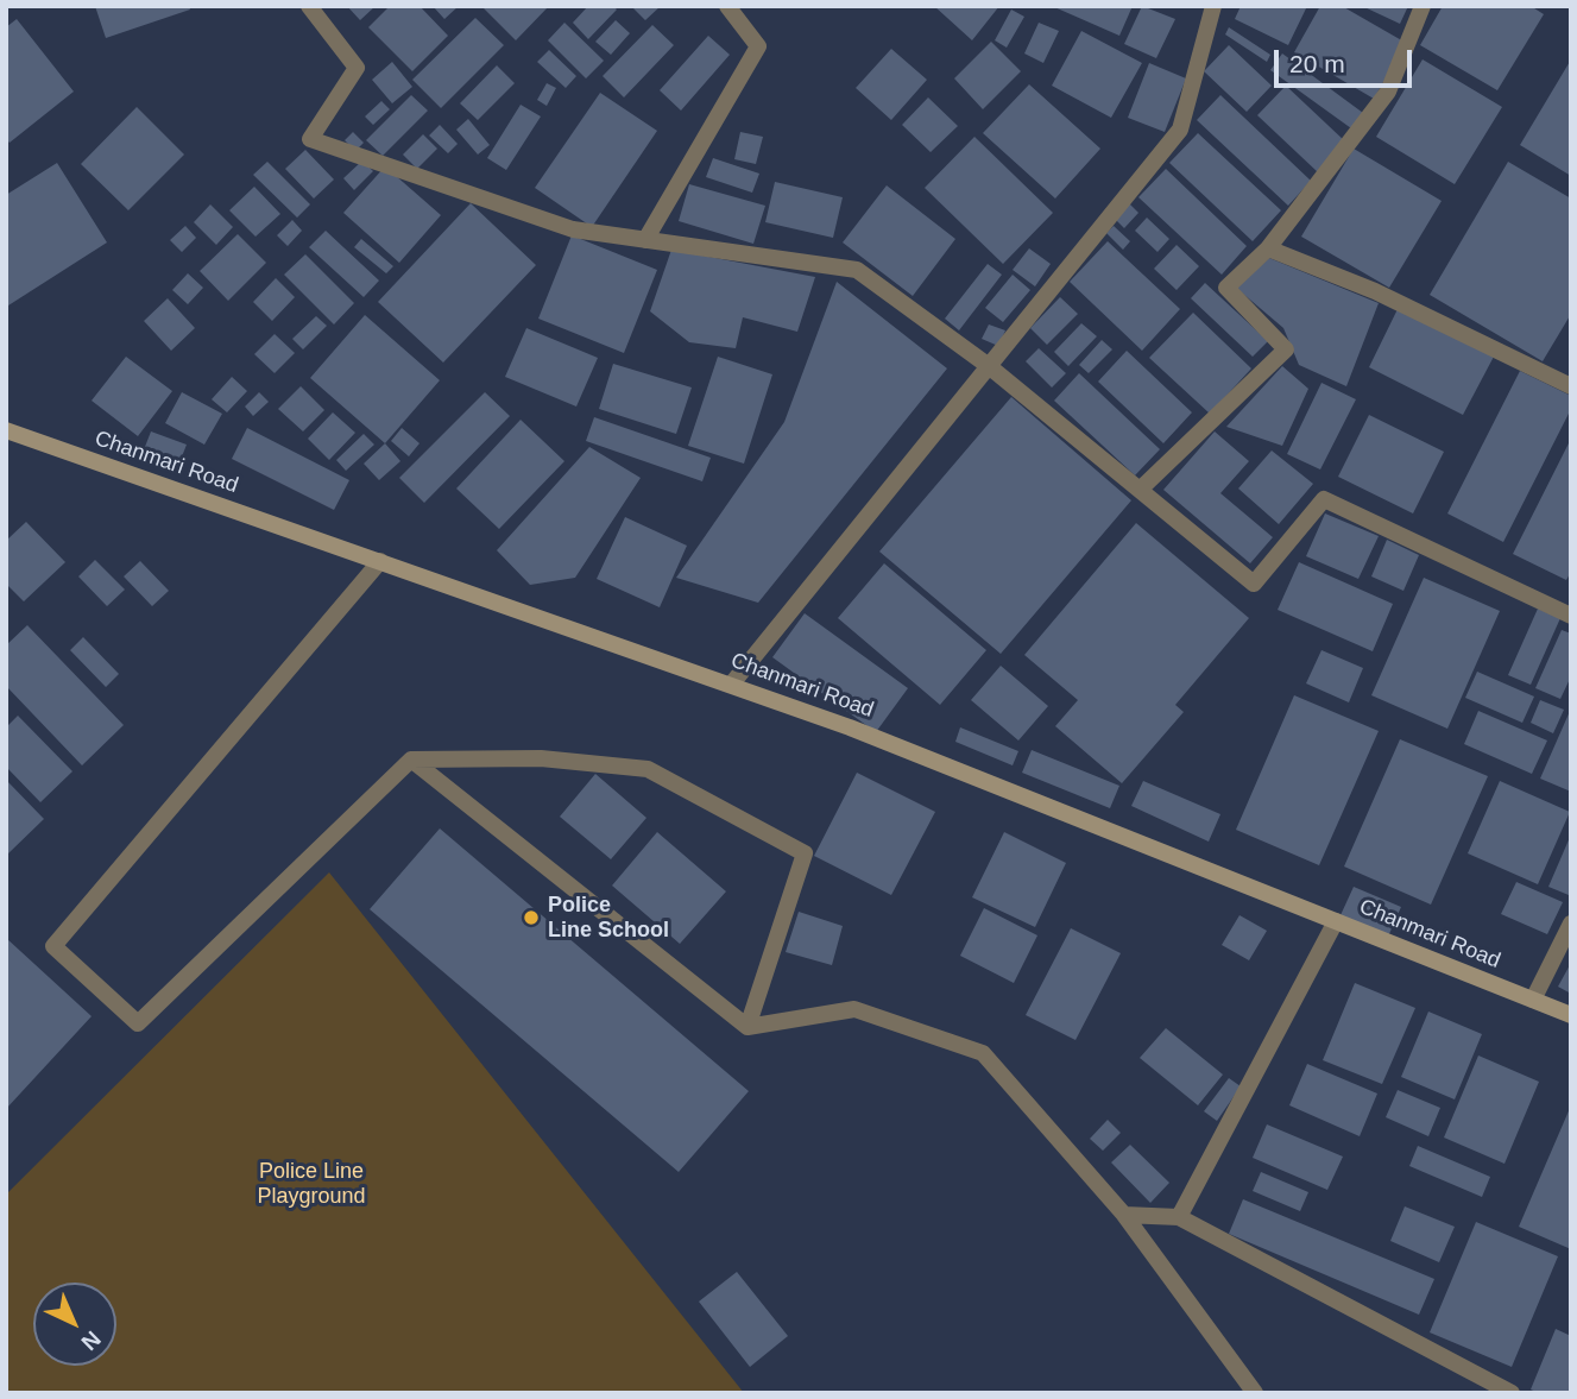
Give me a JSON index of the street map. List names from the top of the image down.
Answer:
{
  "streets": {
    "street": ["Chanmari Road"]
  },
  "parks": ["Police Line Playground"],
  "places": ["Police Line School"],
  "scale_bar": "20 m",
  "north": "bottom right"
}
